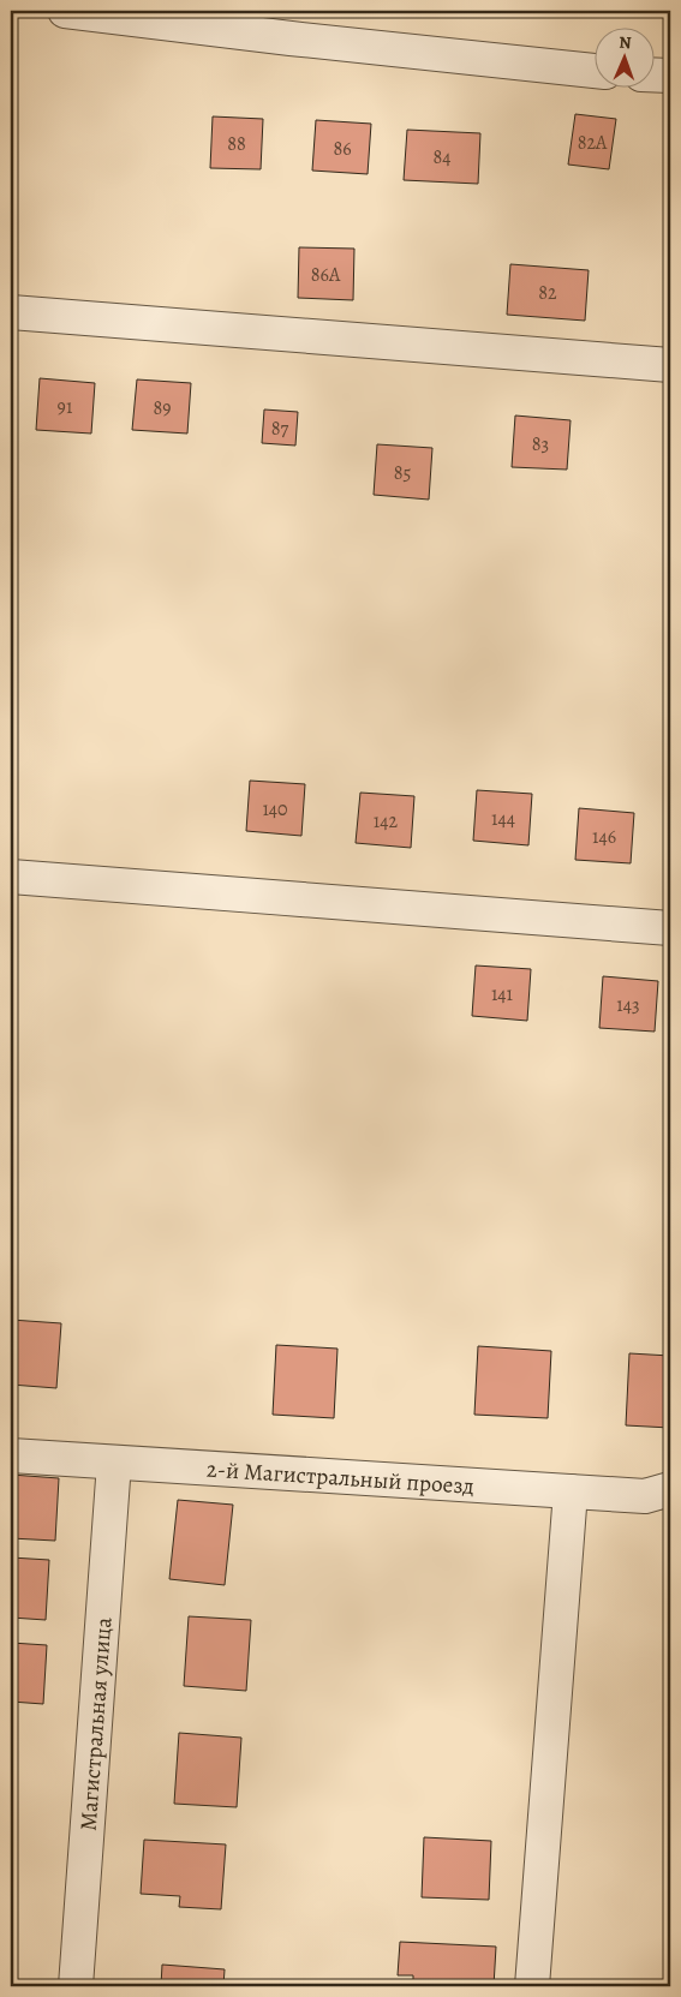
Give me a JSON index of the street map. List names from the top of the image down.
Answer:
{
  "streets": {
    "street": ["2-й Магистральный проезд", "Магистральная улица"]
  },
  "crossings": [
    ["2-й Магистральный проезд", "Магистральная улица"]
  ],
  "house_numbers": [
    "82А",
    "88",
    "86",
    "84",
    "86А",
    "82",
    "91",
    "89",
    "87",
    "83",
    "85",
    "140",
    "144",
    "142",
    "146",
    "141",
    "143"
  ],
  "north": "top"
}
